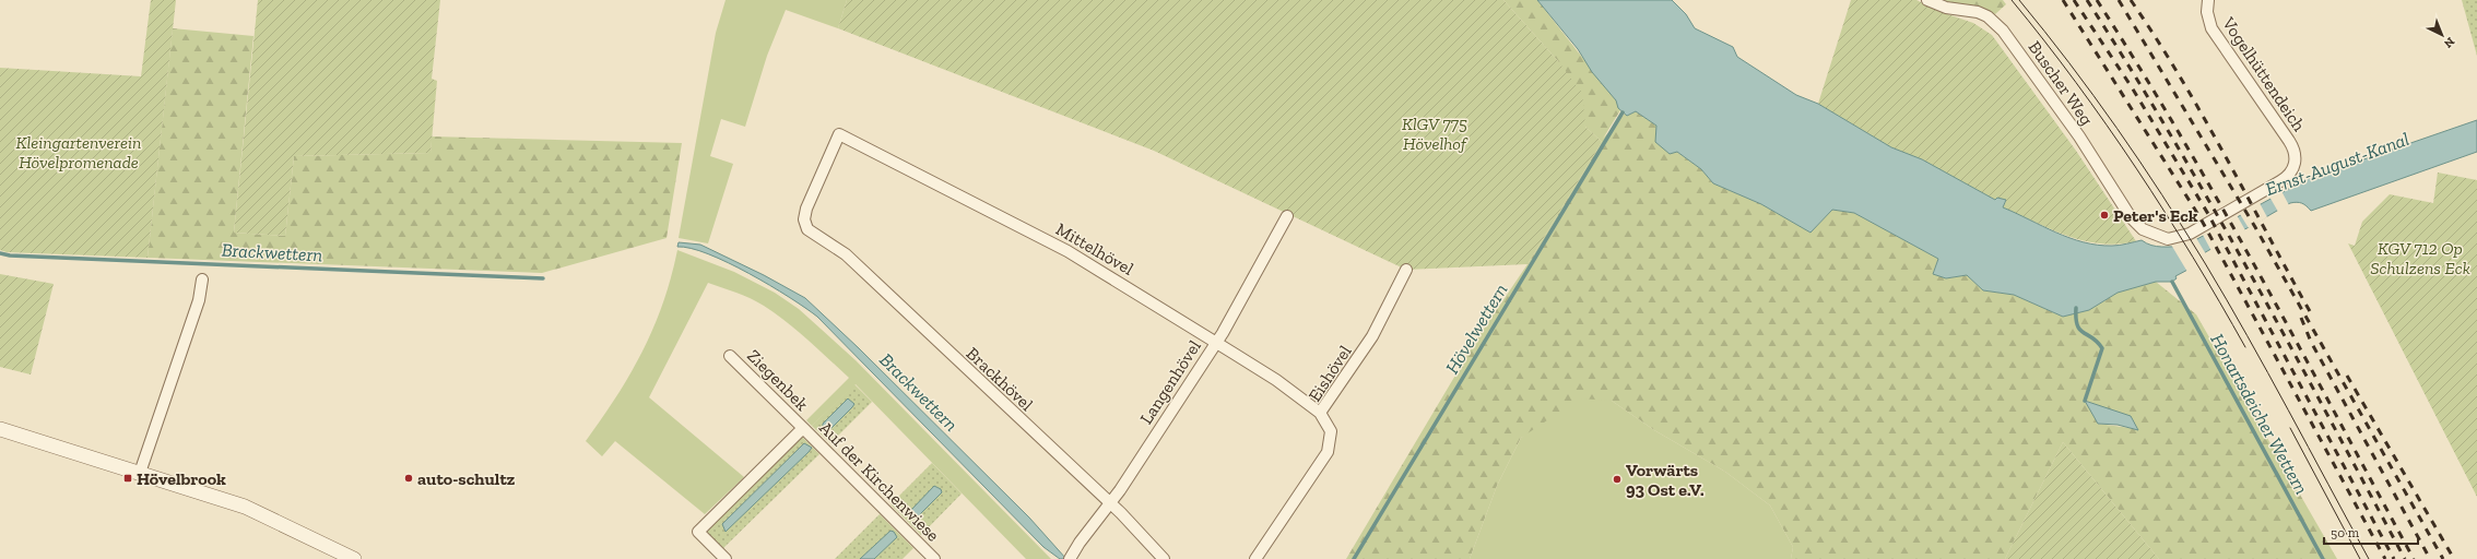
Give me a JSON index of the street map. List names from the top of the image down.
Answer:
{
  "streets": {
    "street": [
      "Vogelhüttendeich",
      "Buscher Weg",
      "Mittelhövel",
      "Eishövel",
      "Brackhövel",
      "Ziegenbek",
      "Langenhövel",
      "Auf der Kirchenwiese"
    ]
  },
  "crossings": [
    ["Vogelhüttendeich", "Buscher Weg"],
    ["Mittelhövel", "Eishövel"],
    ["Mittelhövel", "Brackhövel"],
    ["Mittelhövel", "Langenhövel"],
    ["Brackhövel", "Langenhövel"],
    ["Ziegenbek", "Auf der Kirchenwiese"]
  ],
  "water": [
    "Ernst-August-Kanal",
    "Brackwettern",
    "Hövelwettern",
    "Honartsdeicher Wettern"
  ],
  "parks": ["KlGV 775 Hövelhof", "Kleingartenverein Hövelpromenade", "KGV 712 Op Schulzens Eck"],
  "places": {
    "other": ["Peter's Eck", "auto-schultz", "Vorwärts 93 Ost e.V."],
    "transit": ["Hövelbrook"]
  },
  "scale_bar": "50 m",
  "north": "bottom right"
}
